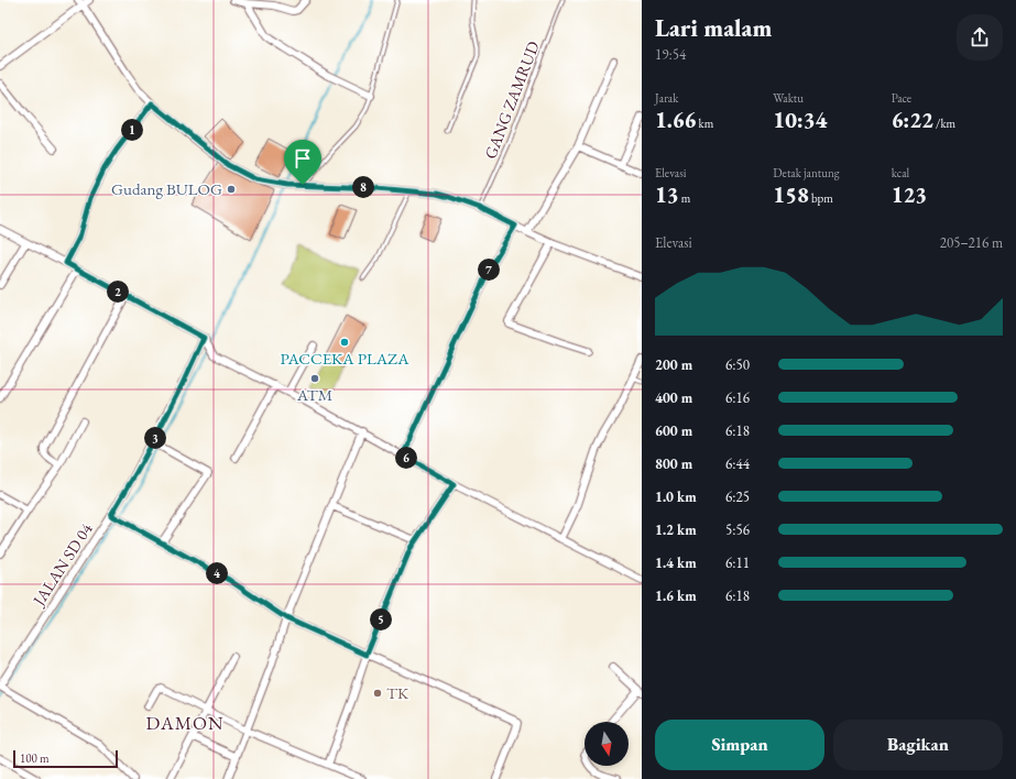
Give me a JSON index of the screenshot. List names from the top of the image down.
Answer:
{
  "streets": {
    "street": ["JALAN SD 04"],
    "lane": ["GANG ZAMRUD"]
  },
  "districts": ["DAMON"],
  "places": [
    "Gudang BULOG",
    "PACCEKA PLAZA",
    "ATM",
    "TK"
  ],
  "scale_bar": "100 m",
  "north": "bottom",
  "page": {
    "heading": ["Lari malam", "19:54"],
    "stats": [
      ["Jarak", "1.66 km"],
      ["Waktu", "10:34"],
      ["Pace", "6:22 /km"],
      ["Elevasi", "13 m"],
      ["Detak jantung", "158 bpm"],
      ["kcal", "123"]
    ],
    "pins": [
      "1",
      "8",
      "7",
      "2",
      "3",
      "6",
      "4",
      "5"
    ],
    "chart": ["Elevasi", "205–216 m"],
    "list": [
      {
        "name": "200 m",
        "note": "6:50"
      },
      {
        "name": "400 m",
        "note": "6:16"
      },
      {
        "name": "600 m",
        "note": "6:18"
      },
      {
        "name": "800 m",
        "note": "6:44"
      },
      {
        "name": "1.0 km",
        "note": "6:25"
      },
      {
        "name": "1.2 km",
        "note": "5:56"
      },
      {
        "name": "1.4 km",
        "note": "6:11"
      },
      {
        "name": "1.6 km",
        "note": "6:18"
      }
    ],
    "buttons": ["Simpan", "Bagikan"],
    "scale": "100 m"
  }
}
